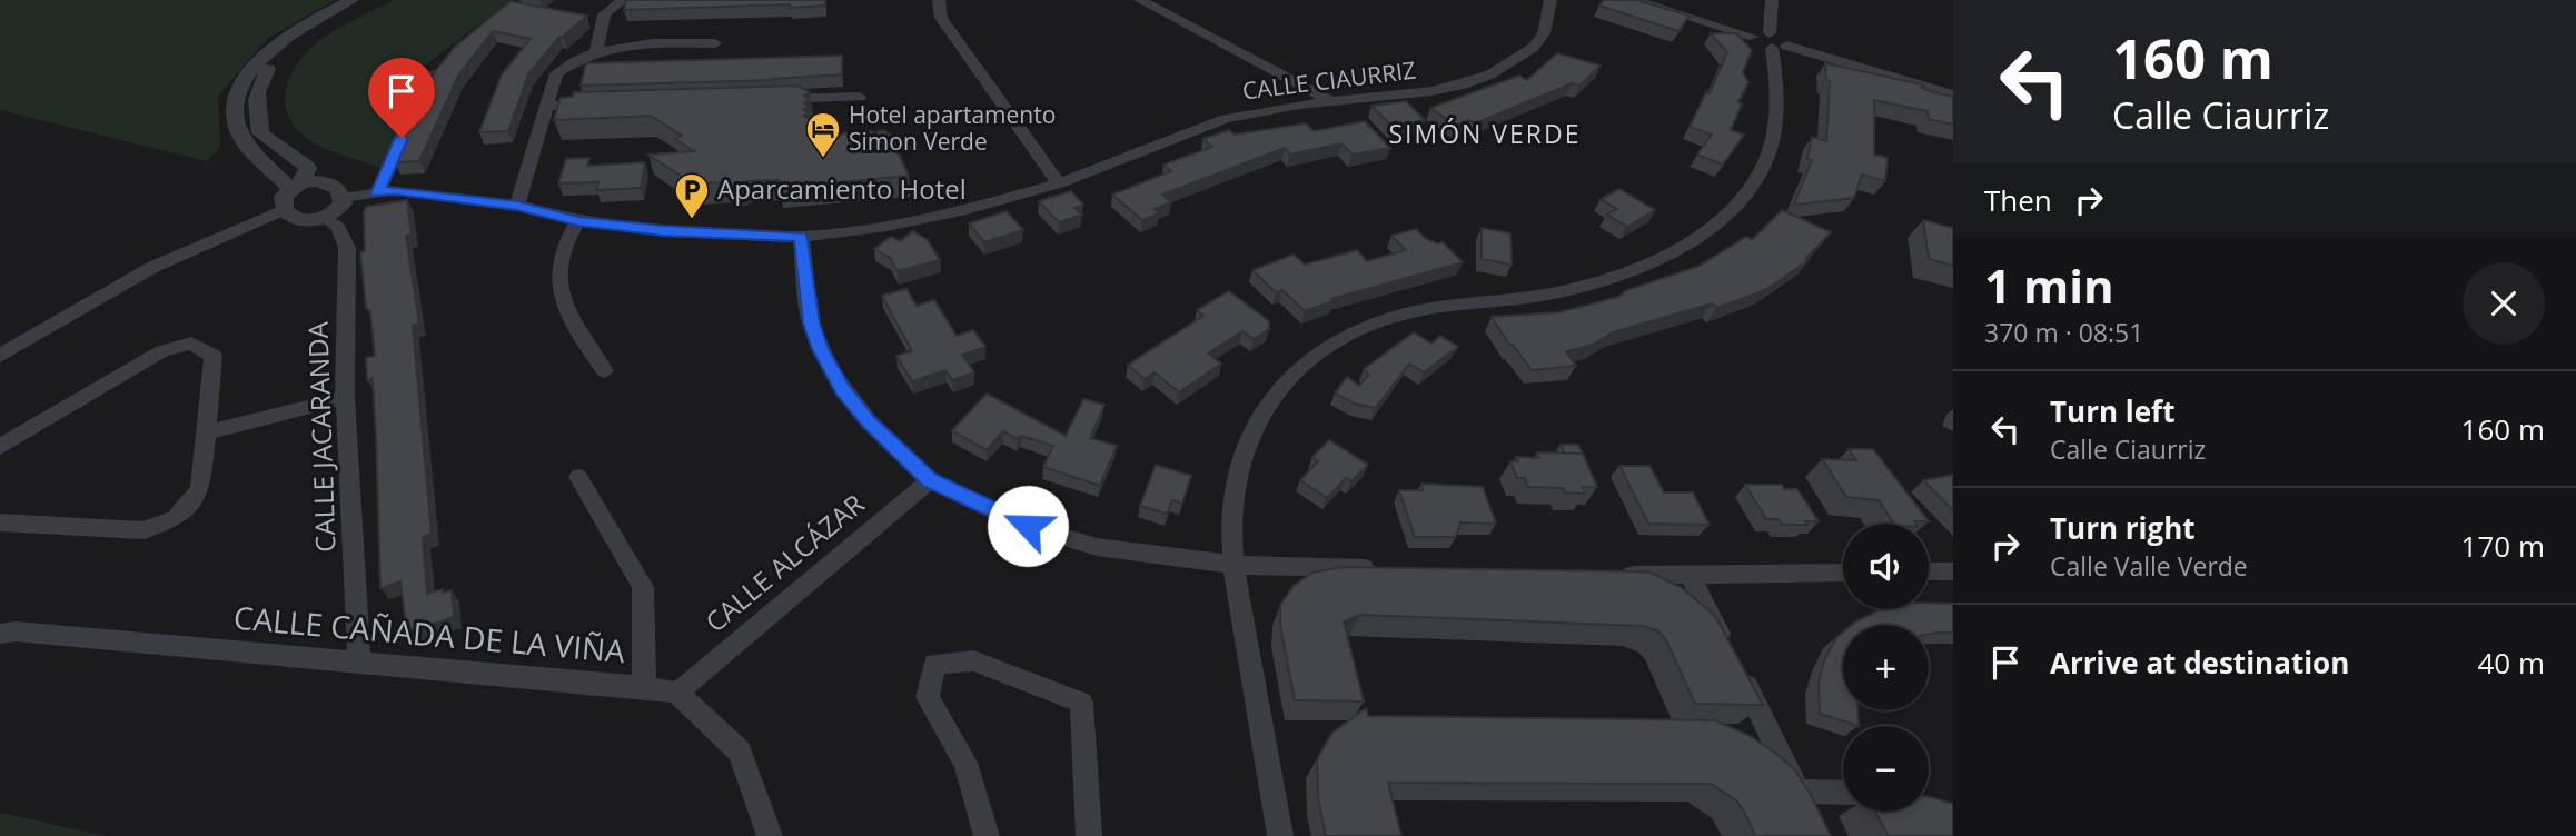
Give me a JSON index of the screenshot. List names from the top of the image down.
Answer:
{
  "streets": {
    "street": [
      "CALLE CIAURRIZ",
      "CALLE JACARANDA",
      "CALLE ALCÁZAR",
      "CALLE CAÑADA DE LA VIÑA"
    ]
  },
  "crossings": [
    ["CALLE CIAURRIZ", "CALLE JACARANDA"],
    ["CALLE JACARANDA", "CALLE CAÑADA DE LA VIÑA"],
    ["CALLE ALCÁZAR", "CALLE CAÑADA DE LA VIÑA"]
  ],
  "districts": ["SIMÓN VERDE"],
  "places": {
    "hotel": ["Hotel apartamento Simon Verde"],
    "parking": ["Aparcamiento Hotel"]
  },
  "page": {
    "turn": ["160 m", "Calle Ciaurriz"],
    "then": "Then",
    "heading": ["1 min", "370 m · 08:51"],
    "list": [
      {
        "name": "Turn left",
        "note": "Calle Ciaurriz",
        "value": "160 m"
      },
      {
        "name": "Turn right",
        "note": "Calle Valle Verde",
        "value": "170 m"
      },
      {
        "name": "Arrive at destination",
        "value": "40 m"
      }
    ],
    "map_buttons": ["+", "−"]
  }
}
